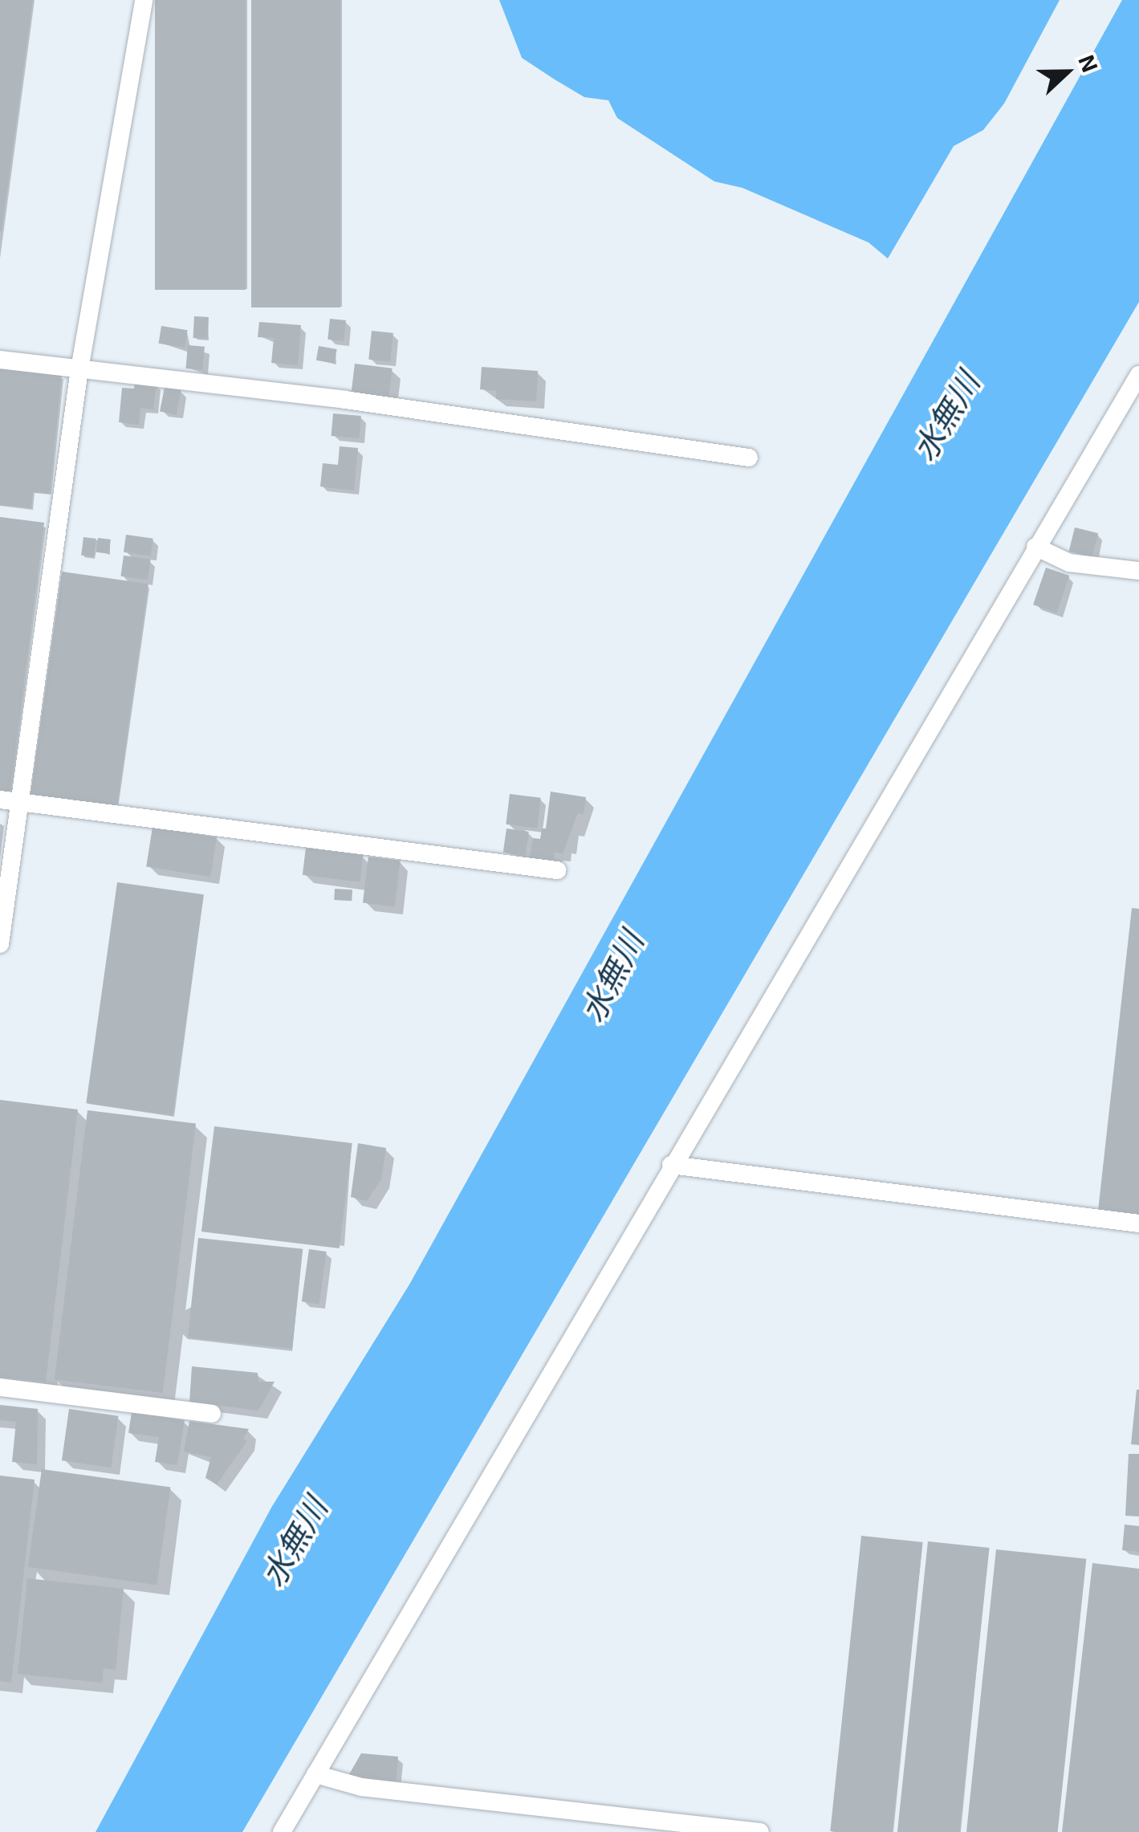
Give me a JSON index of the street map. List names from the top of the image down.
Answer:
{
  "water": ["水無川"],
  "north": "right"
}
